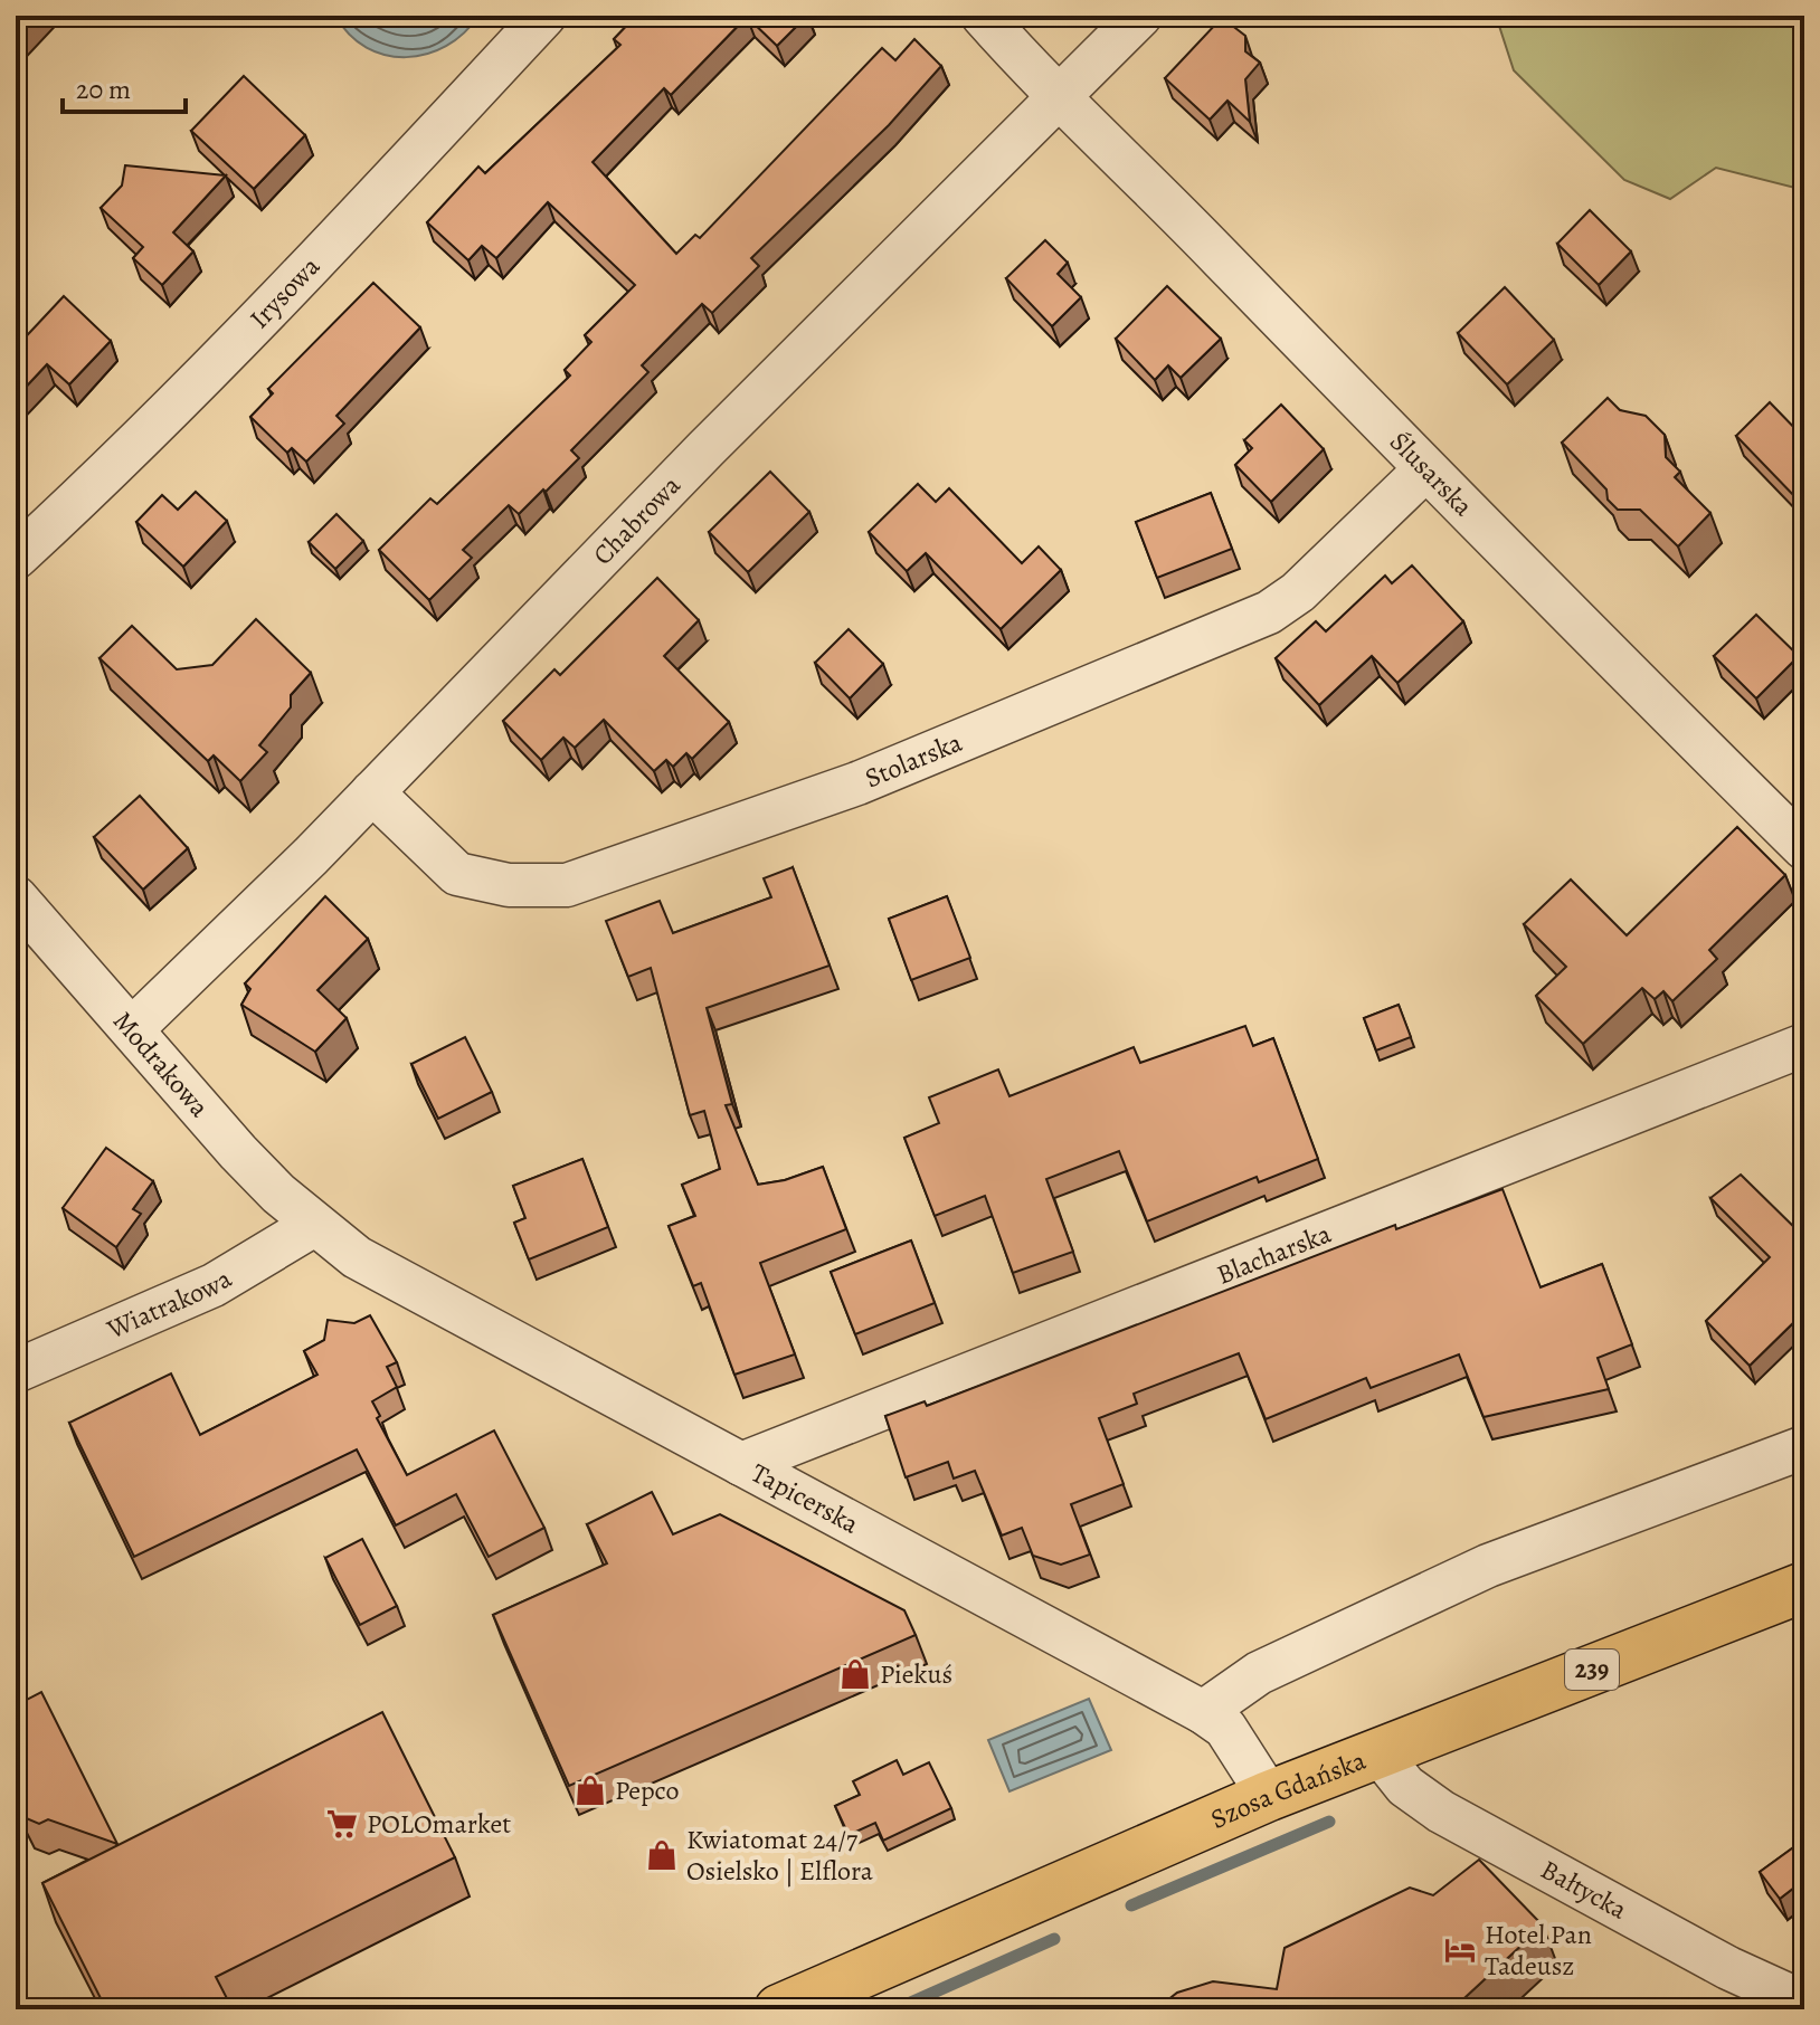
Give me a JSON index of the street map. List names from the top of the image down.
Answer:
{
  "streets": {
    "main road": ["239", "Szosa Gdańska"],
    "street": [
      "Irysowa",
      "Ślusarska",
      "Chabrowa",
      "Stolarska",
      "Modrakowa",
      "Blacharska",
      "Wiatrakowa",
      "Tapicerska",
      "Bałtycka"
    ]
  },
  "crossings": [
    ["Ślusarska", "Chabrowa"],
    ["Ślusarska", "Stolarska"],
    ["Chabrowa", "Stolarska"],
    ["Chabrowa", "Modrakowa"],
    ["Modrakowa", "Wiatrakowa"],
    ["Modrakowa", "Tapicerska"],
    ["Blacharska", "Tapicerska"],
    ["Wiatrakowa", "Tapicerska"],
    ["Tapicerska", "Szosa Gdańska"],
    ["Szosa Gdańska", "Bałtycka"]
  ],
  "places": {
    "shop": ["Piekuś", "Pepco", "Kwiatomat 24/7 Osielsko | Elflora"],
    "supermarket": ["POLOmarket"],
    "hotel": ["Hotel Pan Tadeusz"]
  },
  "scale_bar": "20 m"
}
